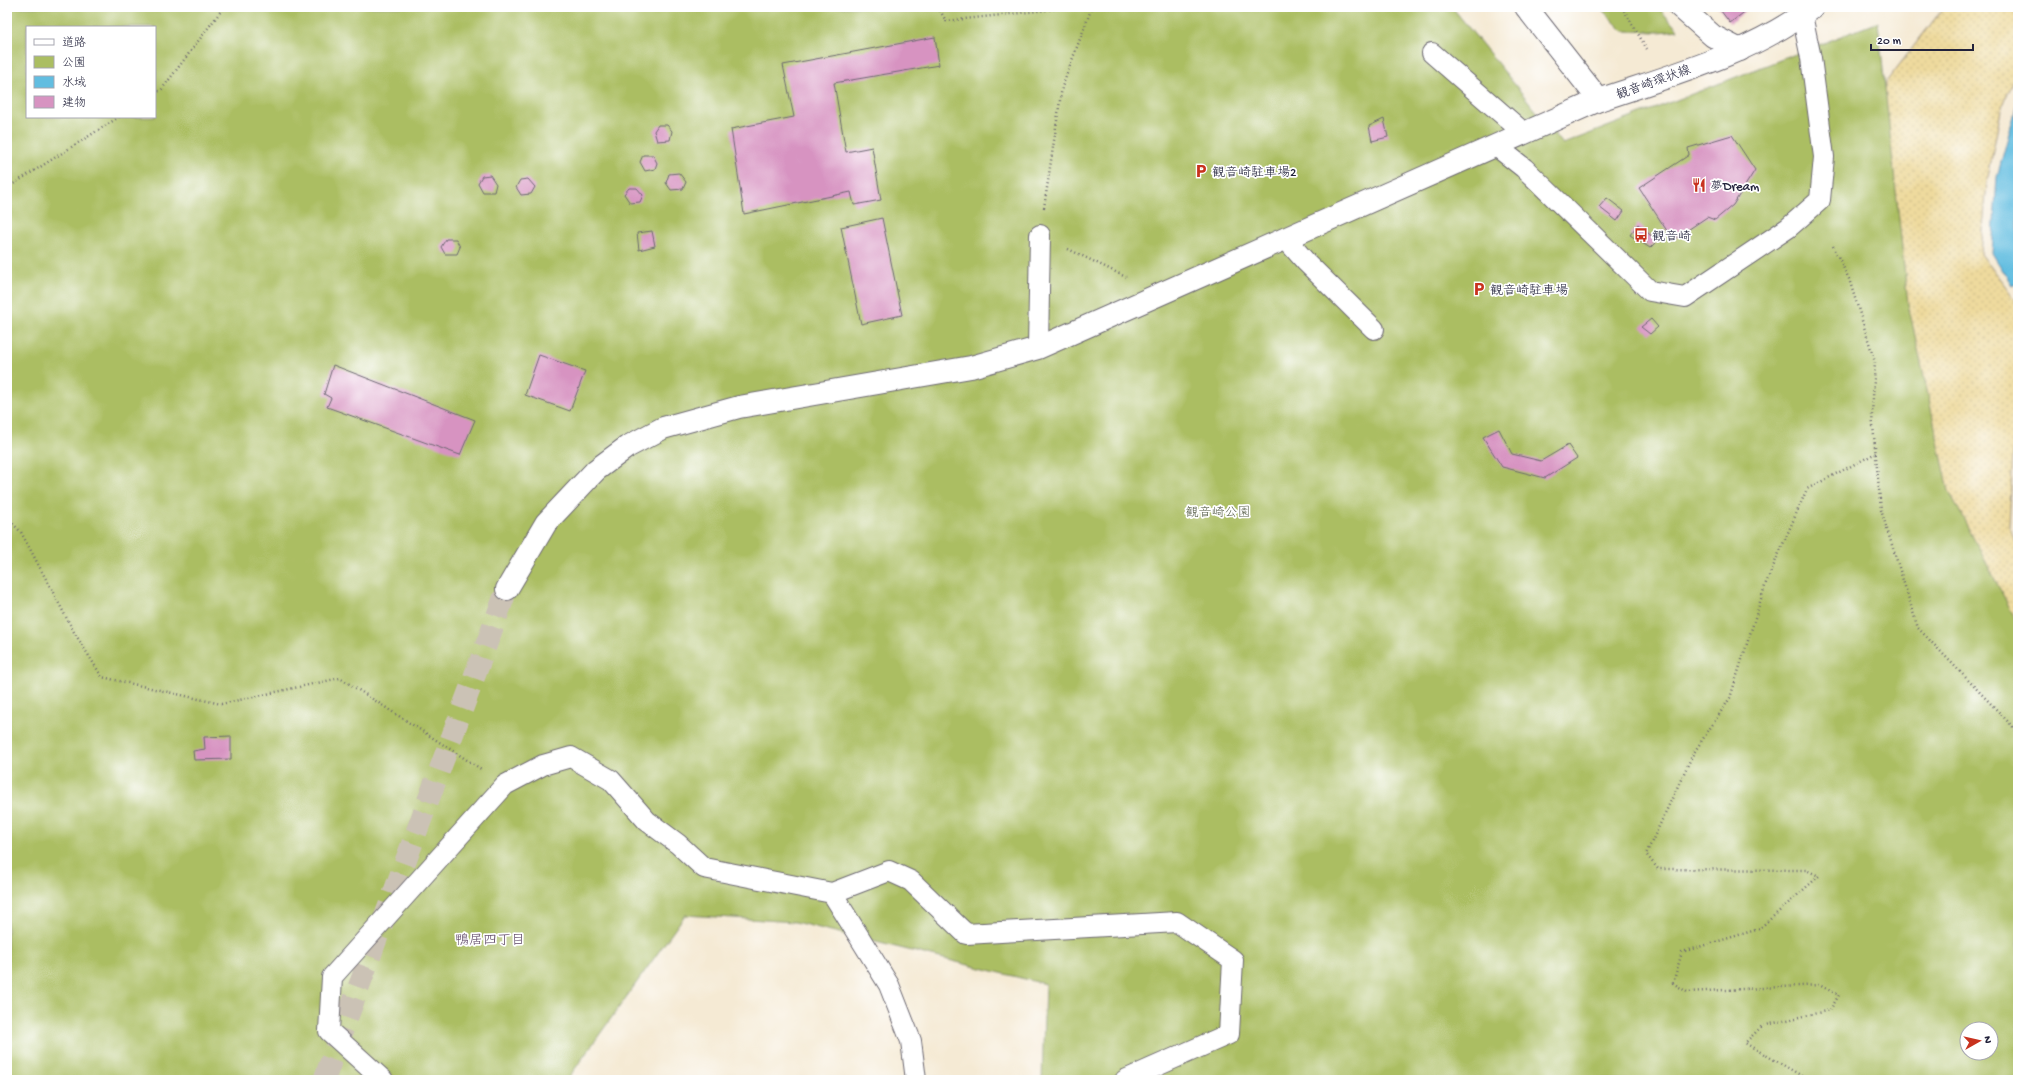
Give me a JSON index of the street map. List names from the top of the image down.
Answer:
{
  "streets": {
    "street": ["観音崎環状線"]
  },
  "districts": ["鴨居四丁目"],
  "parks": ["観音崎公園"],
  "places": {
    "parking": ["観音崎駐車場2", "観音崎駐車場"],
    "restaurant": ["夢Dream"],
    "bus stop": ["観音崎"]
  },
  "legend": [
    "道路",
    "公園",
    "水域",
    "建物"
  ],
  "scale_bar": "20 m",
  "north": "right"
}
